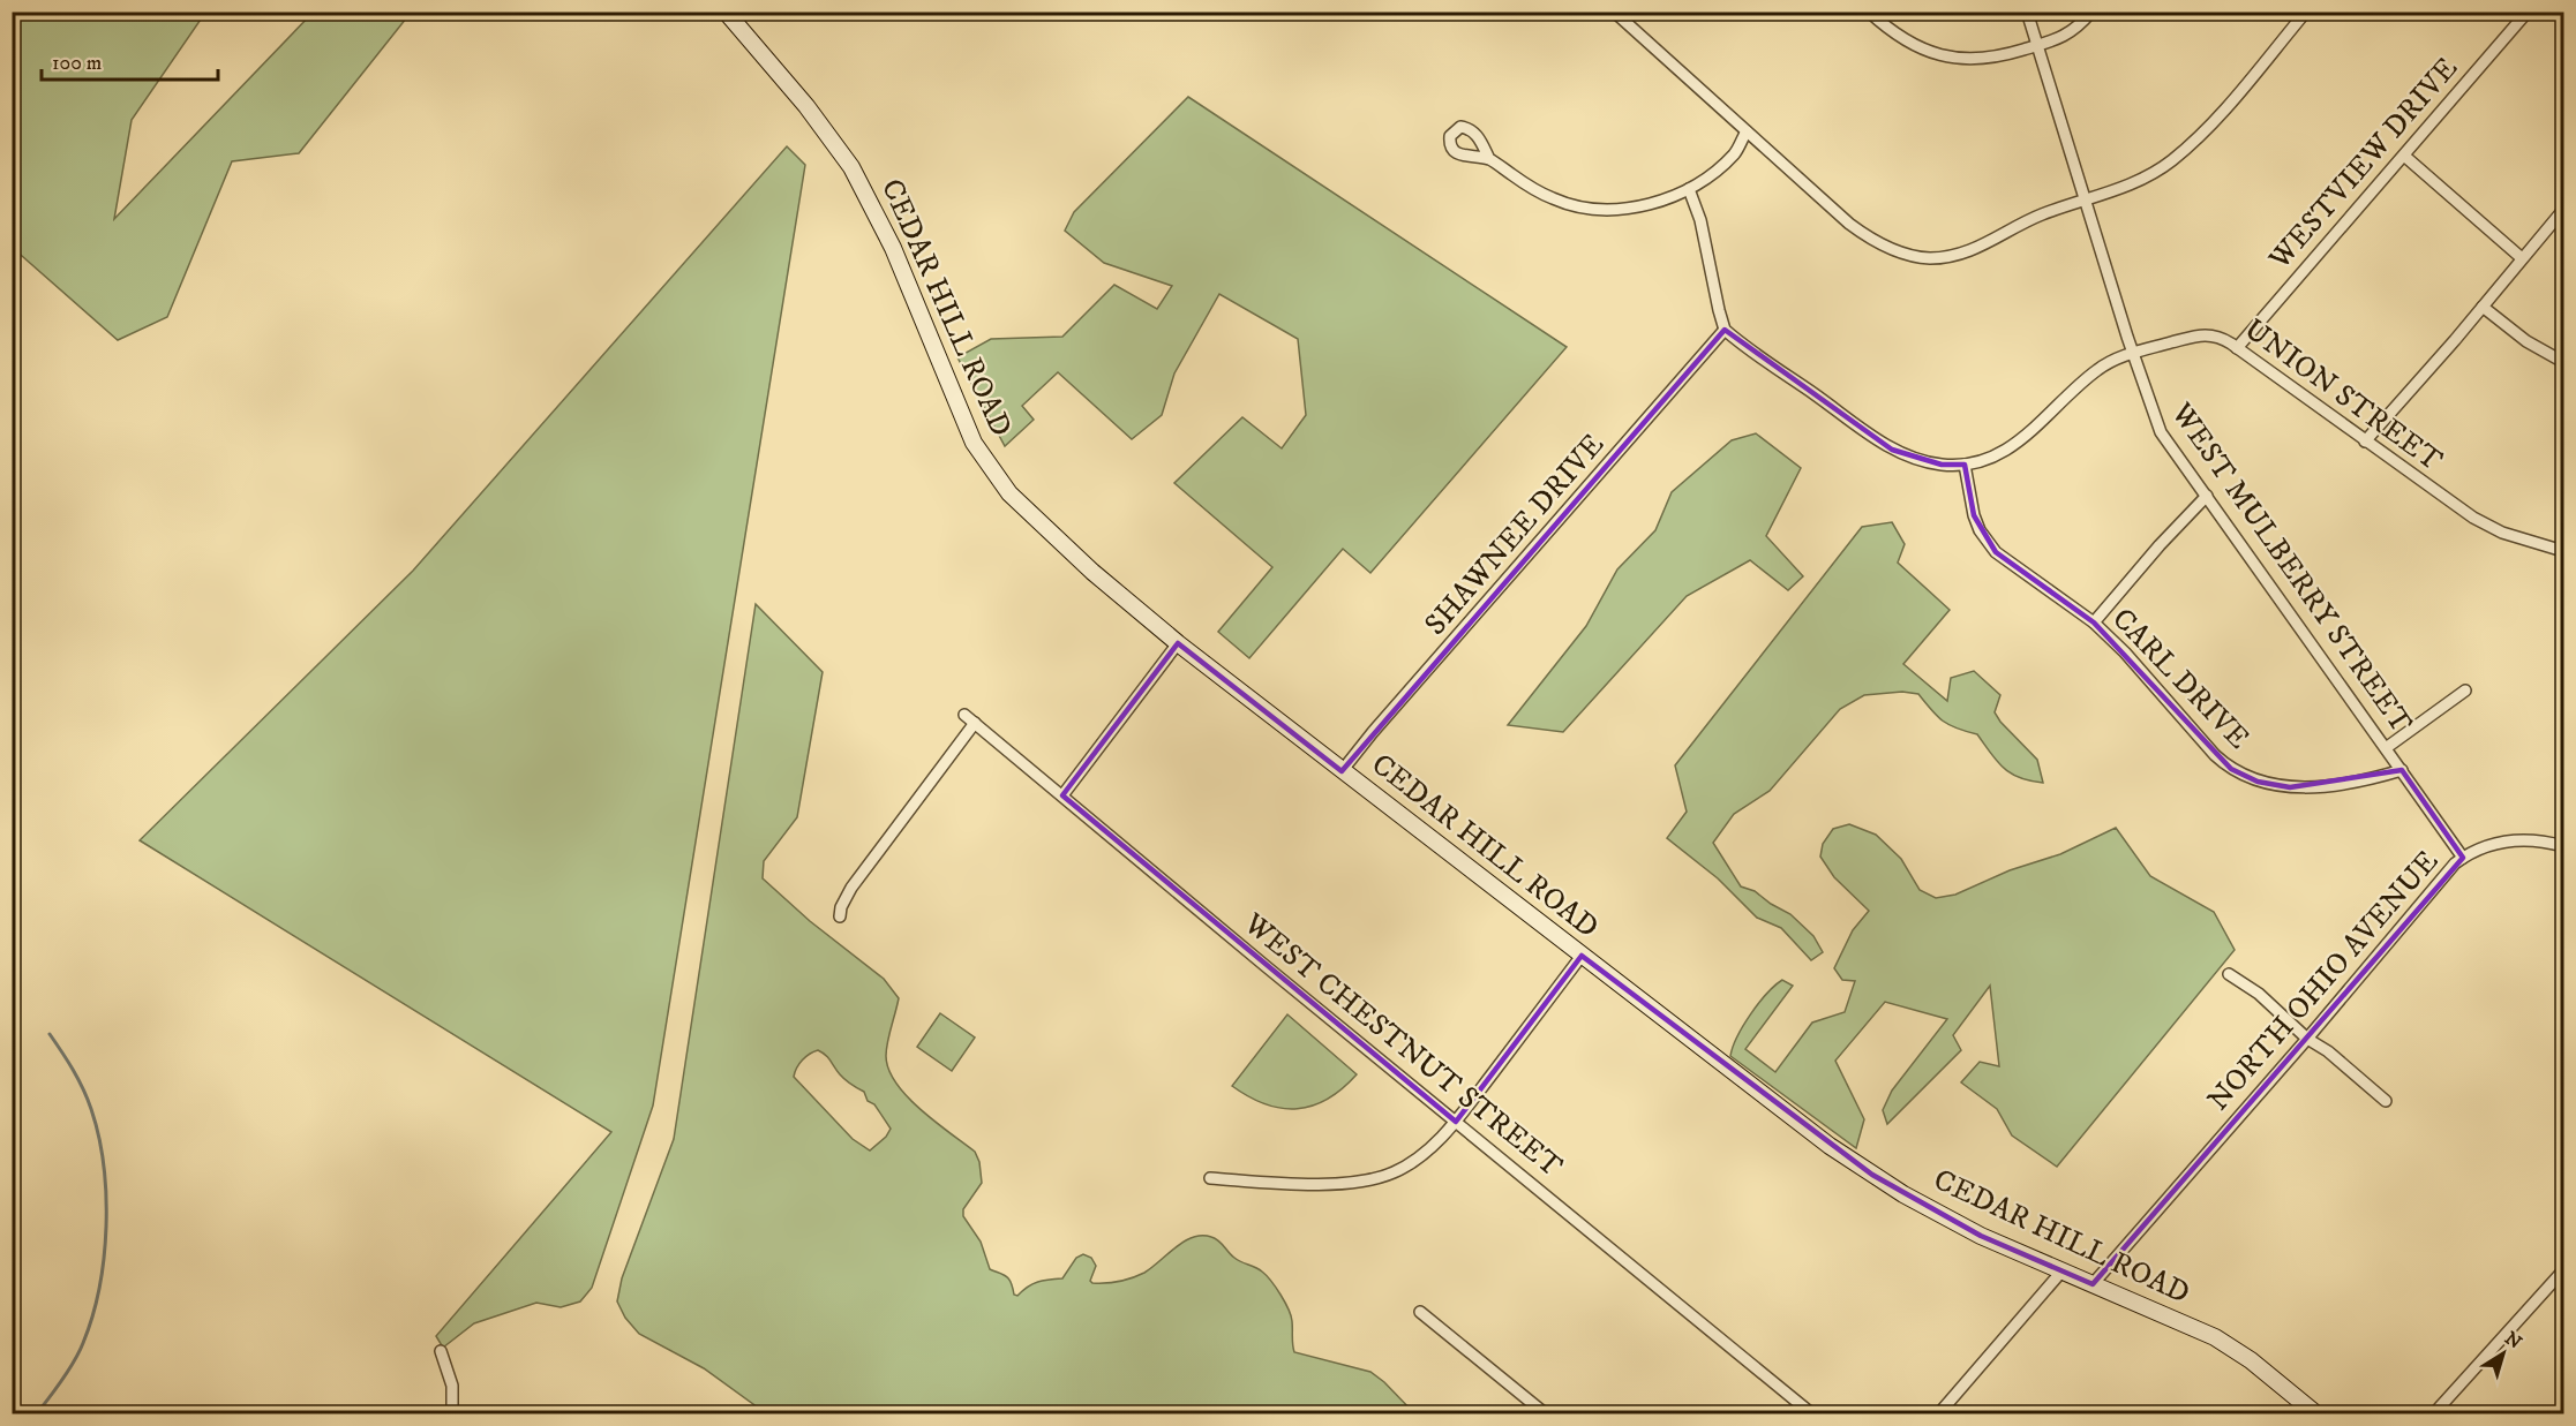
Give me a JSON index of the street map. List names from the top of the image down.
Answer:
{
  "streets": {
    "main road": ["CEDAR HILL ROAD"],
    "street": [
      "WESTVIEW DRIVE",
      "UNION STREET",
      "SHAWNEE DRIVE",
      "WEST MULBERRY STREET",
      "CARL DRIVE",
      "NORTH OHIO AVENUE",
      "WEST CHESTNUT STREET"
    ]
  },
  "crossings": [
    ["WESTVIEW DRIVE", "UNION STREET"],
    ["CEDAR HILL ROAD", "SHAWNEE DRIVE"],
    ["CEDAR HILL ROAD", "NORTH OHIO AVENUE"],
    ["UNION STREET", "SHAWNEE DRIVE"],
    ["UNION STREET", "WEST MULBERRY STREET"],
    ["UNION STREET", "CARL DRIVE"],
    ["WEST MULBERRY STREET", "CARL DRIVE"],
    ["WEST MULBERRY STREET", "NORTH OHIO AVENUE"]
  ],
  "scale_bar": "100 m",
  "north": "top right"
}
